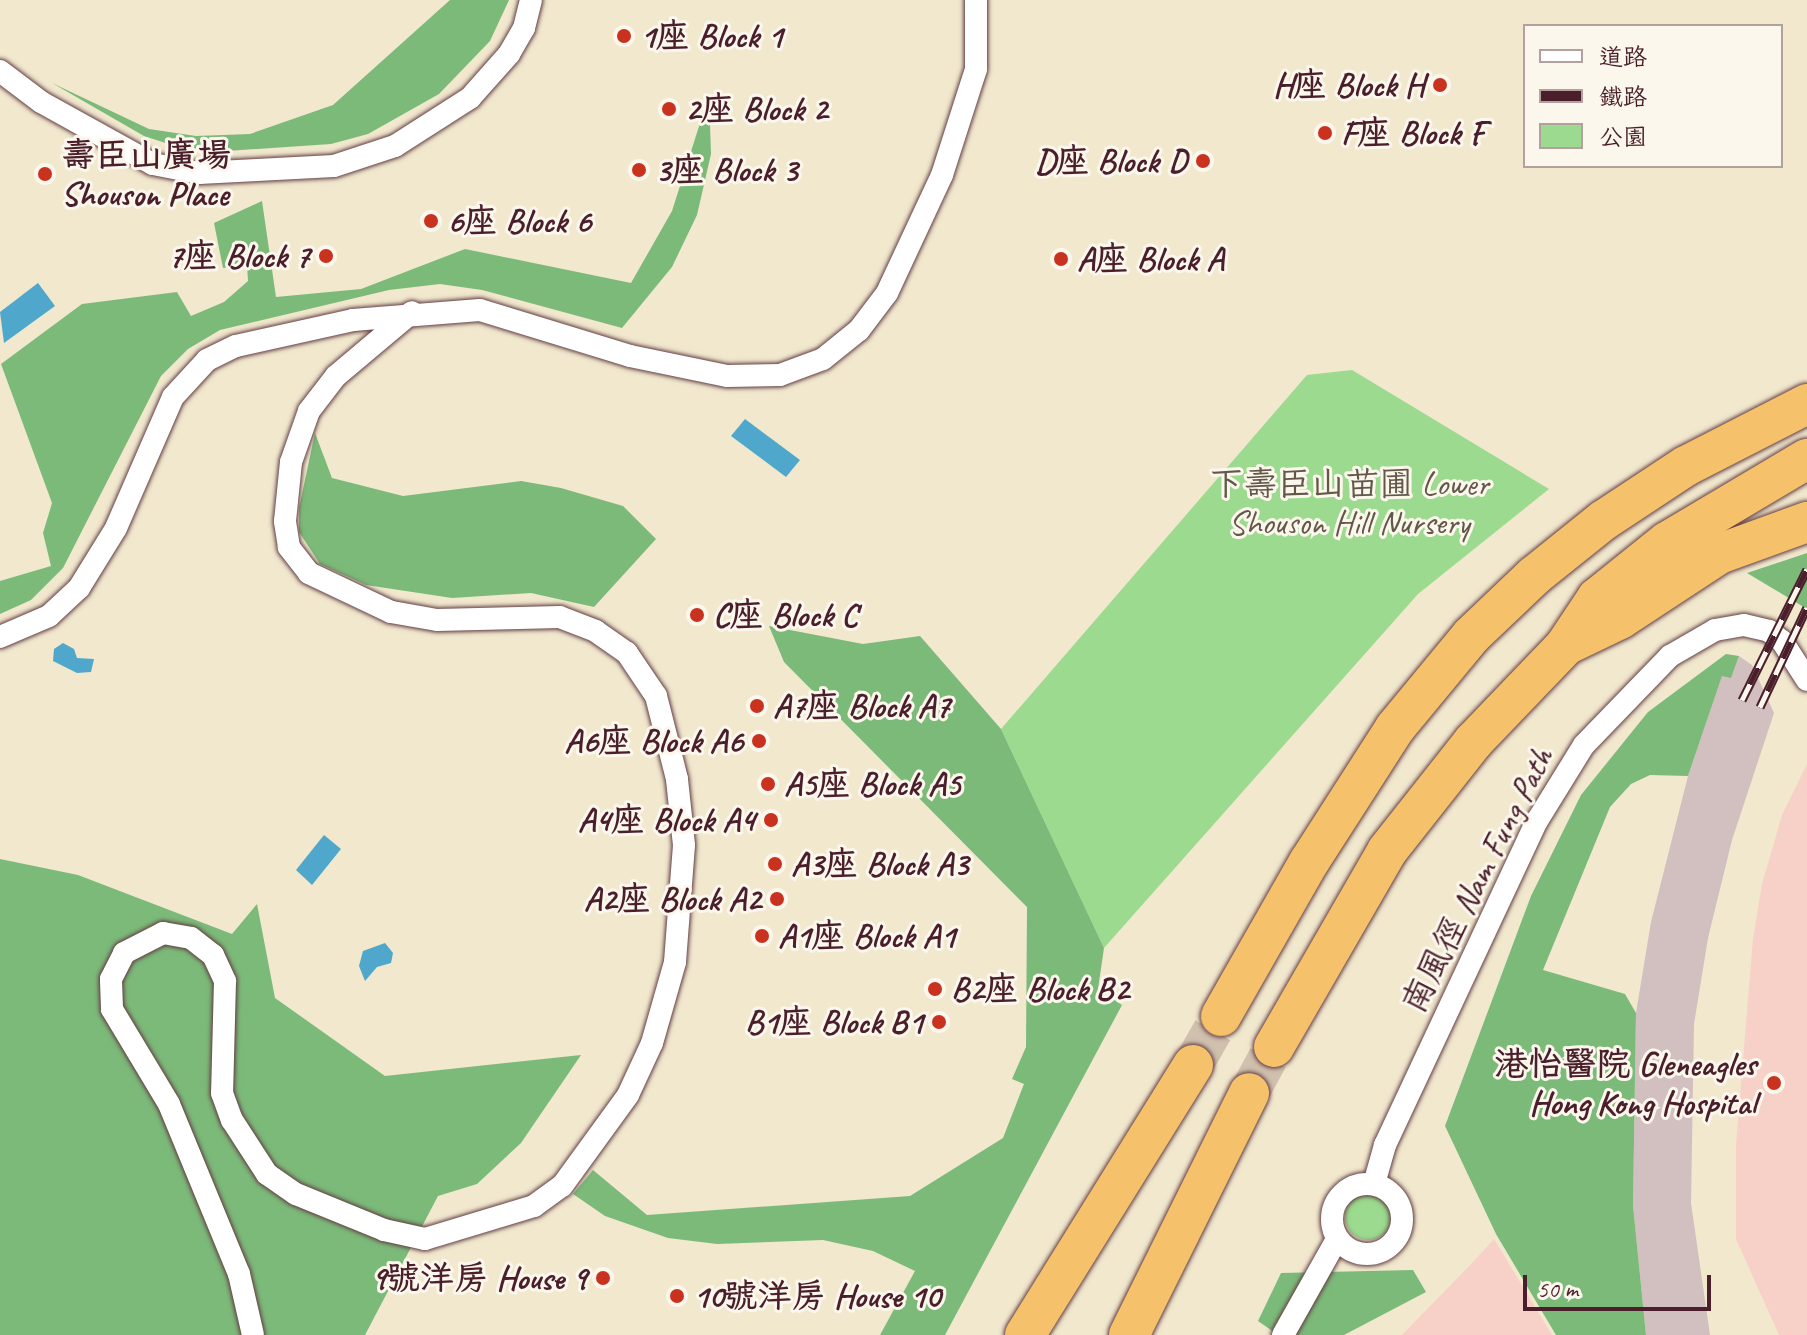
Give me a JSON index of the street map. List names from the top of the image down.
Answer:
{
  "streets": {
    "street": ["南風徑 Nam Fung Path"]
  },
  "parks": ["下壽臣山苗圃 Lower Shouson Hill Nursery"],
  "places": [
    "1座 Block 1",
    "H座 Block H",
    "2座 Block 2",
    "F座 Block F",
    "D座 Block D",
    "3座 Block 3",
    "壽臣山廣場 Shouson Place",
    "6座 Block 6",
    "7座 Block 7",
    "A座 Block A",
    "C座 Block C",
    "A7座 Block A7",
    "A6座 Block A6",
    "A5座 Block A5",
    "A4座 Block A4",
    "A3座 Block A3",
    "A2座 Block A2",
    "A1座 Block A1",
    "B2座 Block B2",
    "B1座 Block B1",
    "港怡醫院 Gleneagles Hong Kong Hospital",
    "9號洋房 House 9",
    "10號洋房 House 10"
  ],
  "legend": ["道路", "鐵路", "公園"],
  "scale_bar": "50 m"
}
